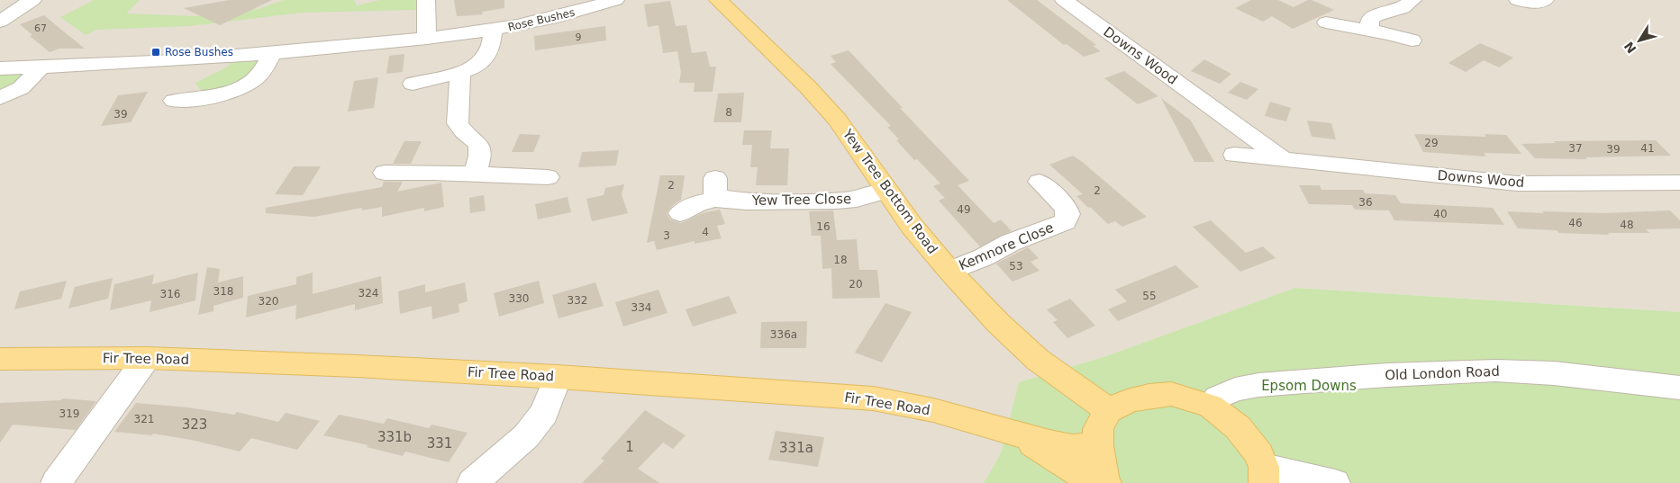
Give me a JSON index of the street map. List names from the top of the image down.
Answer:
{
  "streets": {
    "main road": ["Yew Tree Bottom Road", "Fir Tree Road"],
    "street": [
      "Rose Bushes",
      "Downs Wood",
      "Yew Tree Close",
      "Kemnore Close",
      "Old London Road"
    ]
  },
  "crossings": [
    ["Yew Tree Bottom Road", "Yew Tree Close"],
    ["Yew Tree Bottom Road", "Kemnore Close"]
  ],
  "parks": ["Epsom Downs"],
  "places": {
    "transit": ["Rose Bushes"]
  },
  "house_numbers": [
    "67",
    "9",
    "8",
    "39",
    "29",
    "37",
    "41",
    "39",
    "2",
    "2",
    "36",
    "49",
    "40",
    "46",
    "48",
    "16",
    "4",
    "3",
    "18",
    "53",
    "20",
    "318",
    "324",
    "316",
    "55",
    "330",
    "332",
    "320",
    "334",
    "336a",
    "319",
    "321",
    "323",
    "331b",
    "331",
    "1",
    "331a"
  ],
  "north": "bottom left"
}
